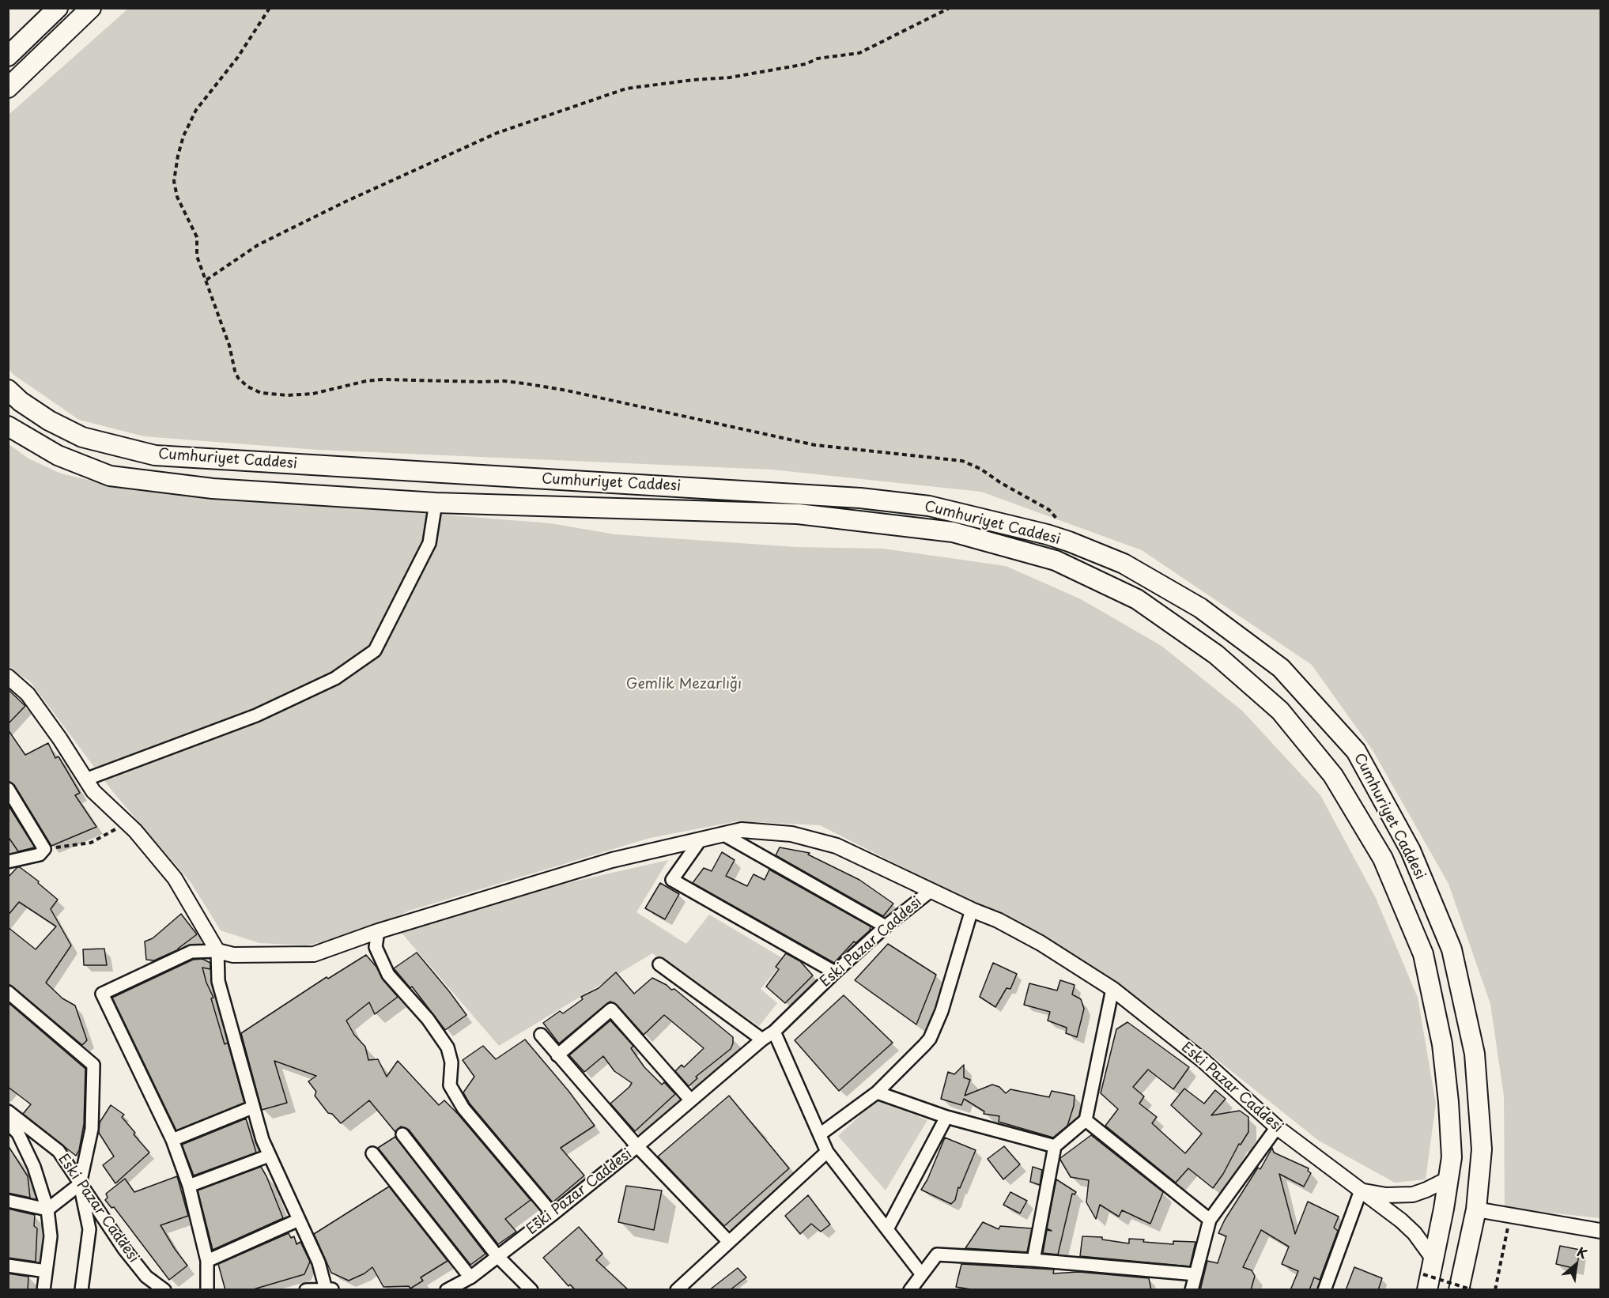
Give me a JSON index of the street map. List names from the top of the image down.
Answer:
{
  "streets": {
    "main road": ["Cumhuriyet Caddesi"],
    "street": ["Eski Pazar Caddesi"]
  },
  "crossings": [
    ["Cumhuriyet Caddesi", "Eski Pazar Caddesi"]
  ],
  "parks": ["Gemlik Mezarlığı"],
  "north": "top right"
}
